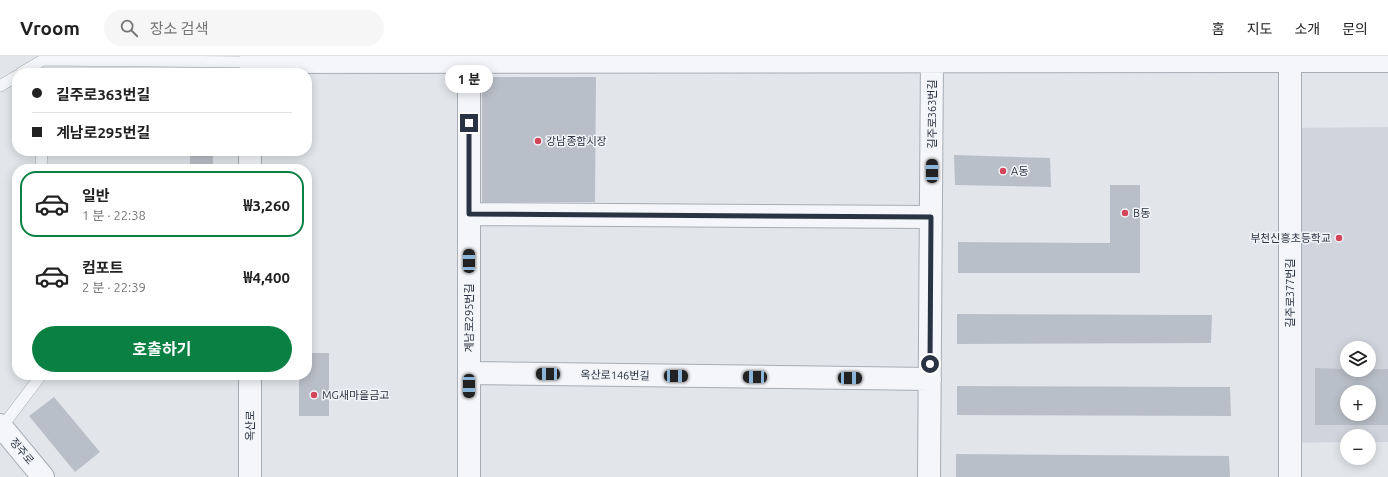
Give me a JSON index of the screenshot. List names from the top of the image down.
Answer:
{
  "streets": {
    "street": [
      "길주로363번길",
      "길주로377번길",
      "계남로295번길",
      "옥산로146번길",
      "옥산로",
      "정주로"
    ]
  },
  "crossings": [
    ["길주로363번길", "옥산로146번길"],
    ["계남로295번길", "옥산로146번길"]
  ],
  "places": [
    "강남종합시장",
    "A동",
    "B동",
    "부천신흥초등학교",
    "MG새마을금고"
  ],
  "page": {
    "header": "Vroom",
    "search": "장소 검색",
    "nav": [
      "홈",
      "지도",
      "소개",
      "문의"
    ],
    "bubble": "1 분",
    "banner": ["길주로363번길", "계남로295번길"],
    "list": [
      {
        "name": "일반",
        "note": "1 분 · 22:38",
        "value": "₩3,260"
      },
      {
        "name": "컴포트",
        "note": "2 분 · 22:39",
        "value": "₩4,400"
      }
    ],
    "buttons": "호출하기",
    "map_buttons": ["+", "−"]
  }
}
